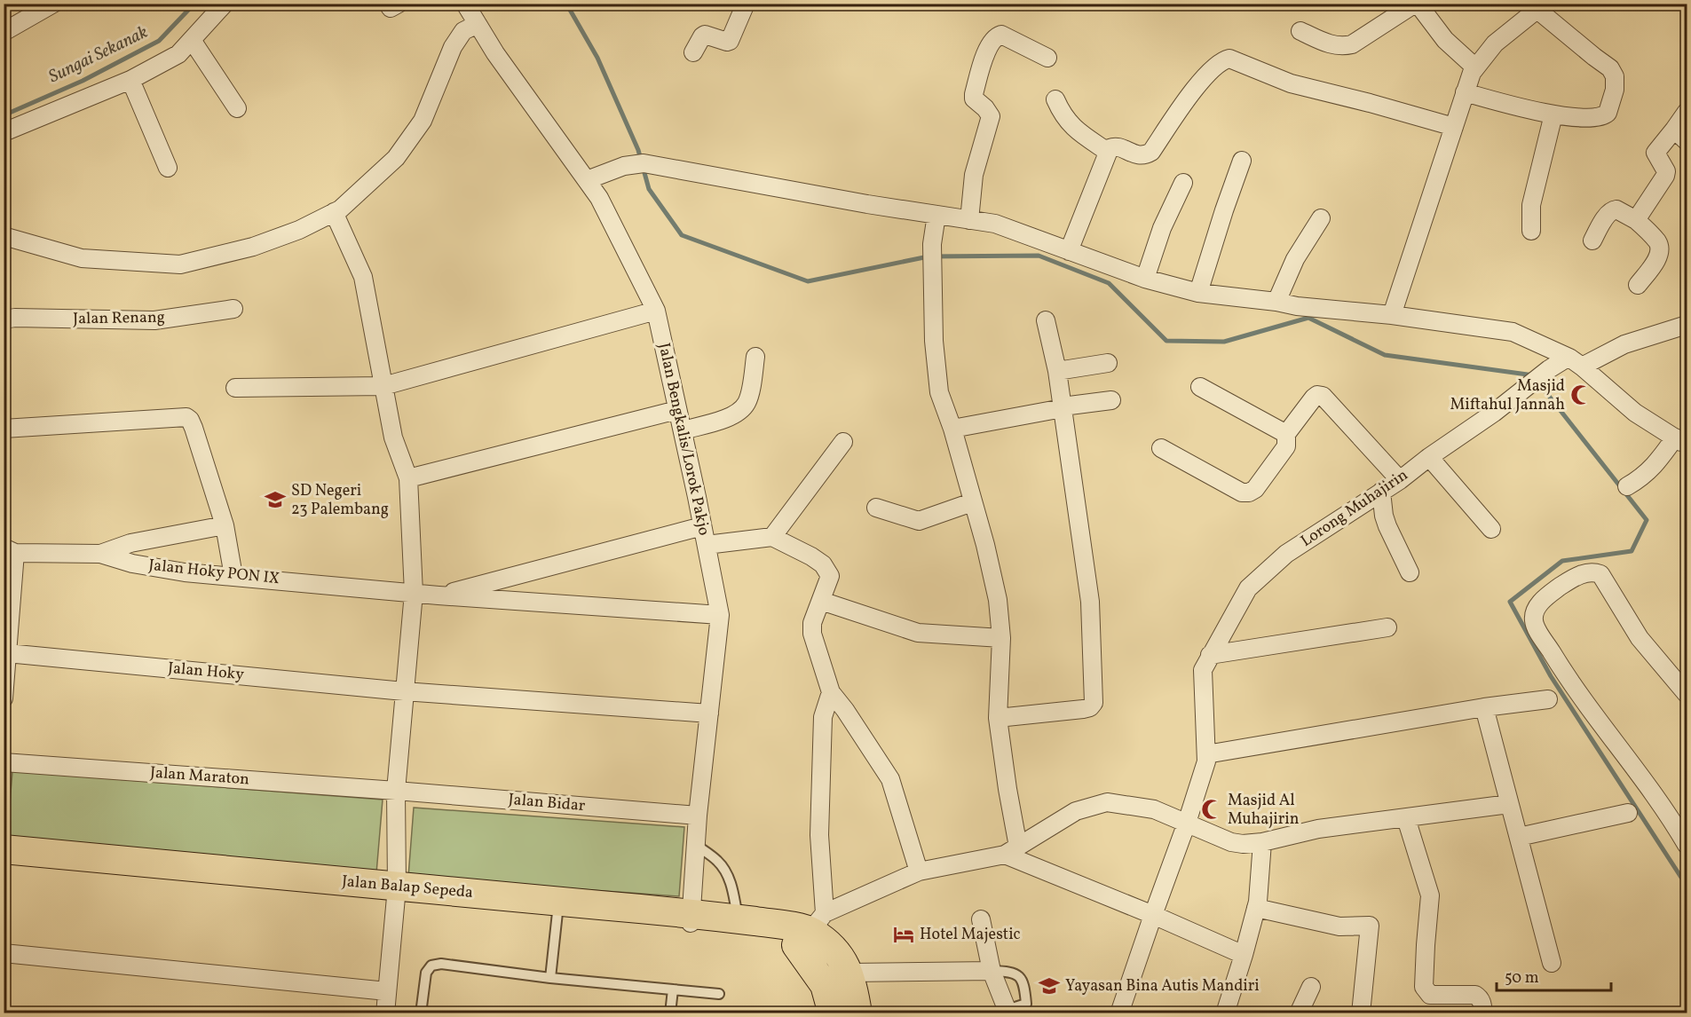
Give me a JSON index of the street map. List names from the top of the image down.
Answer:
{
  "streets": {
    "main road": ["Jalan Balap Sepeda"],
    "street": [
      "Jalan Renang",
      "Jalan Bengkalis/Lorok Pakjo",
      "Lorong Muhajirin",
      "Jalan Hoky PON IX",
      "Jalan Hoky",
      "Jalan Maraton",
      "Jalan Bidar"
    ]
  },
  "crossings": [
    ["Jalan Bengkalis/Lorok Pakjo", "Jalan Hoky PON IX"],
    ["Jalan Bengkalis/Lorok Pakjo", "Jalan Hoky"],
    ["Jalan Bengkalis/Lorok Pakjo", "Jalan Bidar"],
    ["Jalan Bengkalis/Lorok Pakjo", "Jalan Balap Sepeda"],
    ["Jalan Maraton", "Jalan Bidar"]
  ],
  "water": ["Sungai Sekanak"],
  "places": {
    "mosque": ["Masjid Miftahul Jannah", "Masjid Al Muhajirin"],
    "school or university": ["SD Negeri 23 Palembang", "Yayasan Bina Autis Mandiri"],
    "hotel": ["Hotel Majestic"]
  },
  "scale_bar": "50 m"
}
